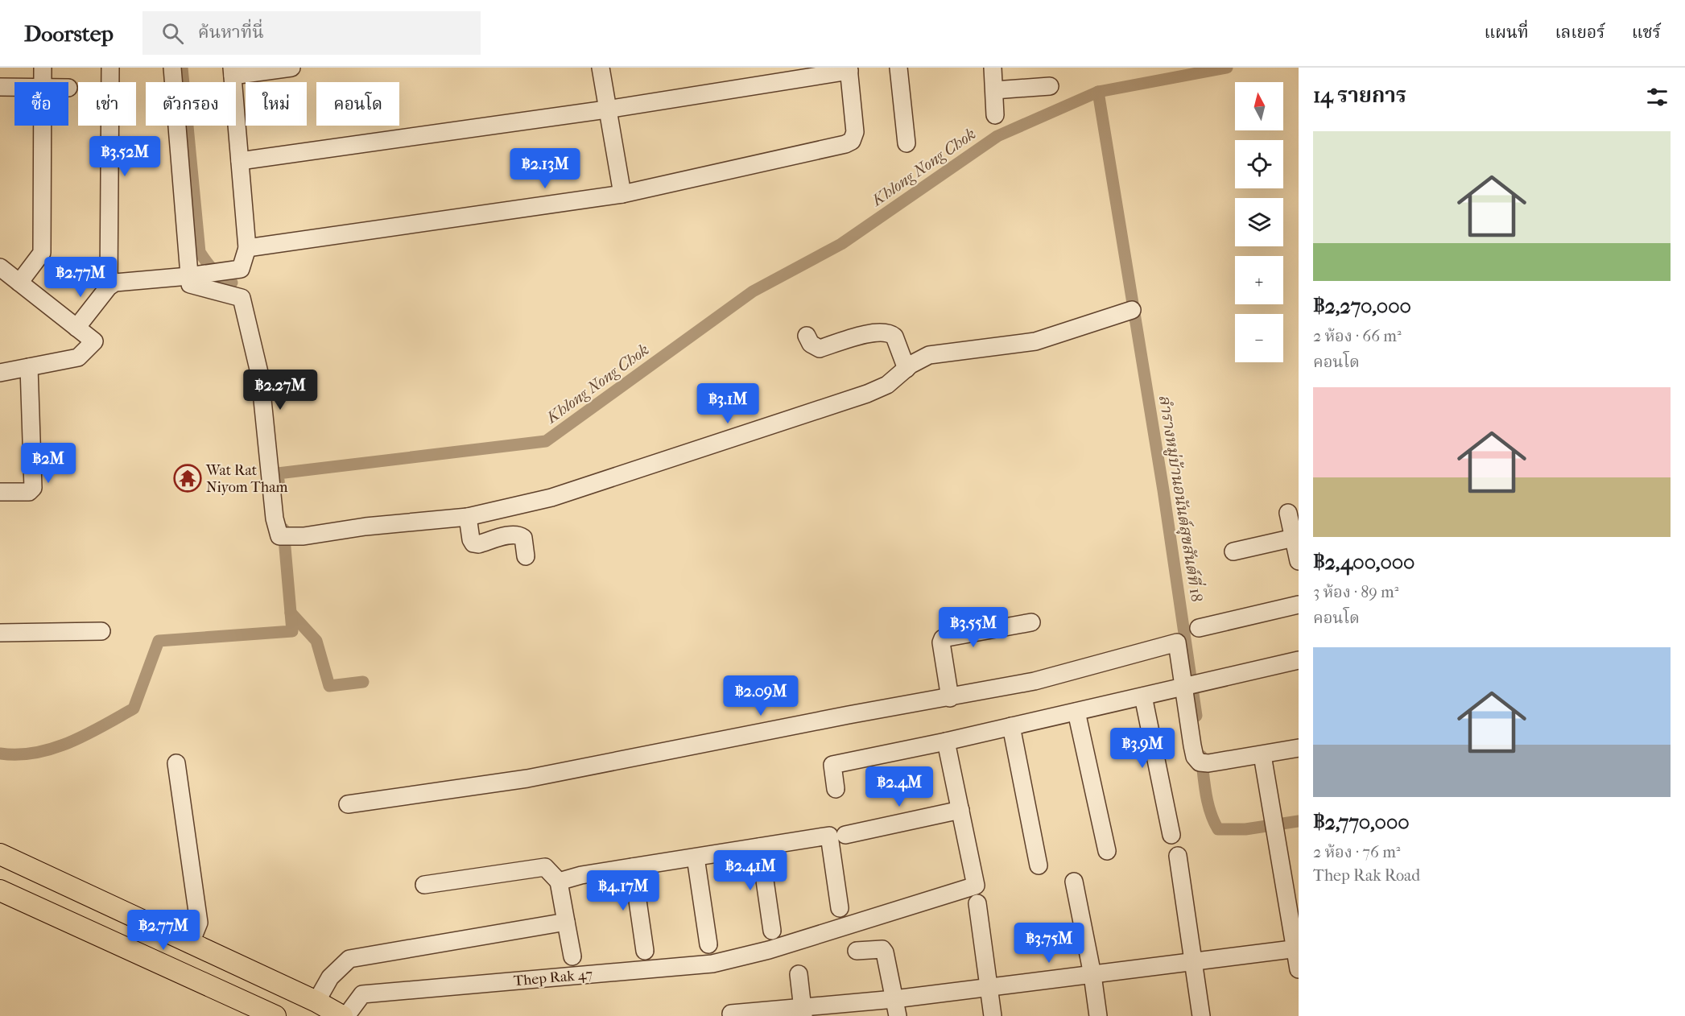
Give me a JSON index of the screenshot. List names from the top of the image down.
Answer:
{
  "streets": {
    "street": ["Thep Rak 47"]
  },
  "water": ["Khlong Nong Chok", "ลำรางหมู่บ้านอนันต์สุขสันต์ที่ 18"],
  "places": {
    "temple": ["Wat Rat Niyom Tham"]
  },
  "north": "top",
  "page": {
    "header": "Doorstep",
    "search": "ค้นหาที่นี่",
    "nav": ["แผนที่", "เลเยอร์", "แชร์"],
    "heading": "14 รายการ",
    "map_buttons": ["+", "−"],
    "chip": [
      "ซื้อ",
      "เช่า",
      "ตัวกรอง",
      "ใหม่",
      "คอนโด"
    ],
    "list": [
      {
        "name": "฿2,270,000",
        "note": "2 ห้อง · 66 m² · คอนโด"
      },
      {
        "name": "฿2,400,000",
        "note": "3 ห้อง · 89 m² · คอนโด"
      },
      {
        "name": "฿2,770,000",
        "note": "2 ห้อง · 76 m² · Thep Rak Road"
      }
    ],
    "price": [
      "฿3.52M",
      "฿2.13M",
      "฿2.77M",
      "฿2.27M",
      "฿3.1M",
      "฿2M",
      "฿3.55M",
      "฿2.09M",
      "฿3.9M",
      "฿2.4M",
      "฿2.41M",
      "฿4.17M",
      "฿2.77M",
      "฿3.75M"
    ]
  }
}
